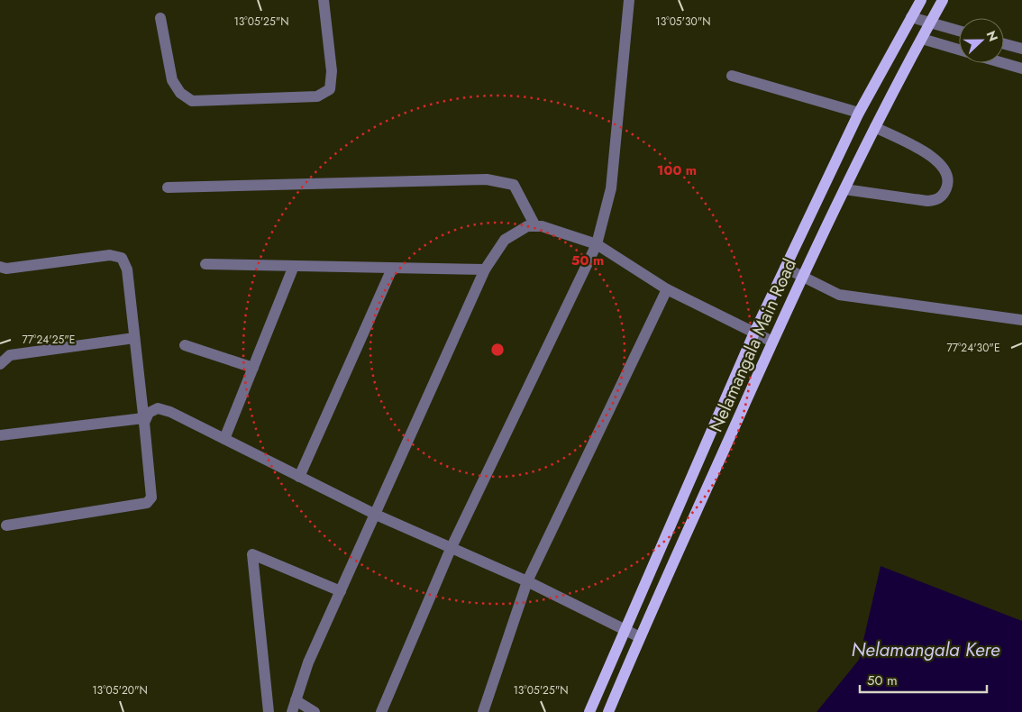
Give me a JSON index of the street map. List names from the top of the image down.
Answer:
{
  "streets": {
    "main road": ["Nelamangala Main Road"]
  },
  "water": ["Nelamangala Kere"],
  "scale_bar": "50 m",
  "north": "right",
  "coordinates": [
    "13°05'25\"N",
    "13°05'30\"N",
    "77°24'25\"E",
    "77°24'30\"E",
    "13°05'20\"N"
  ],
  "rings": ["100 m", "50 m"]
}
